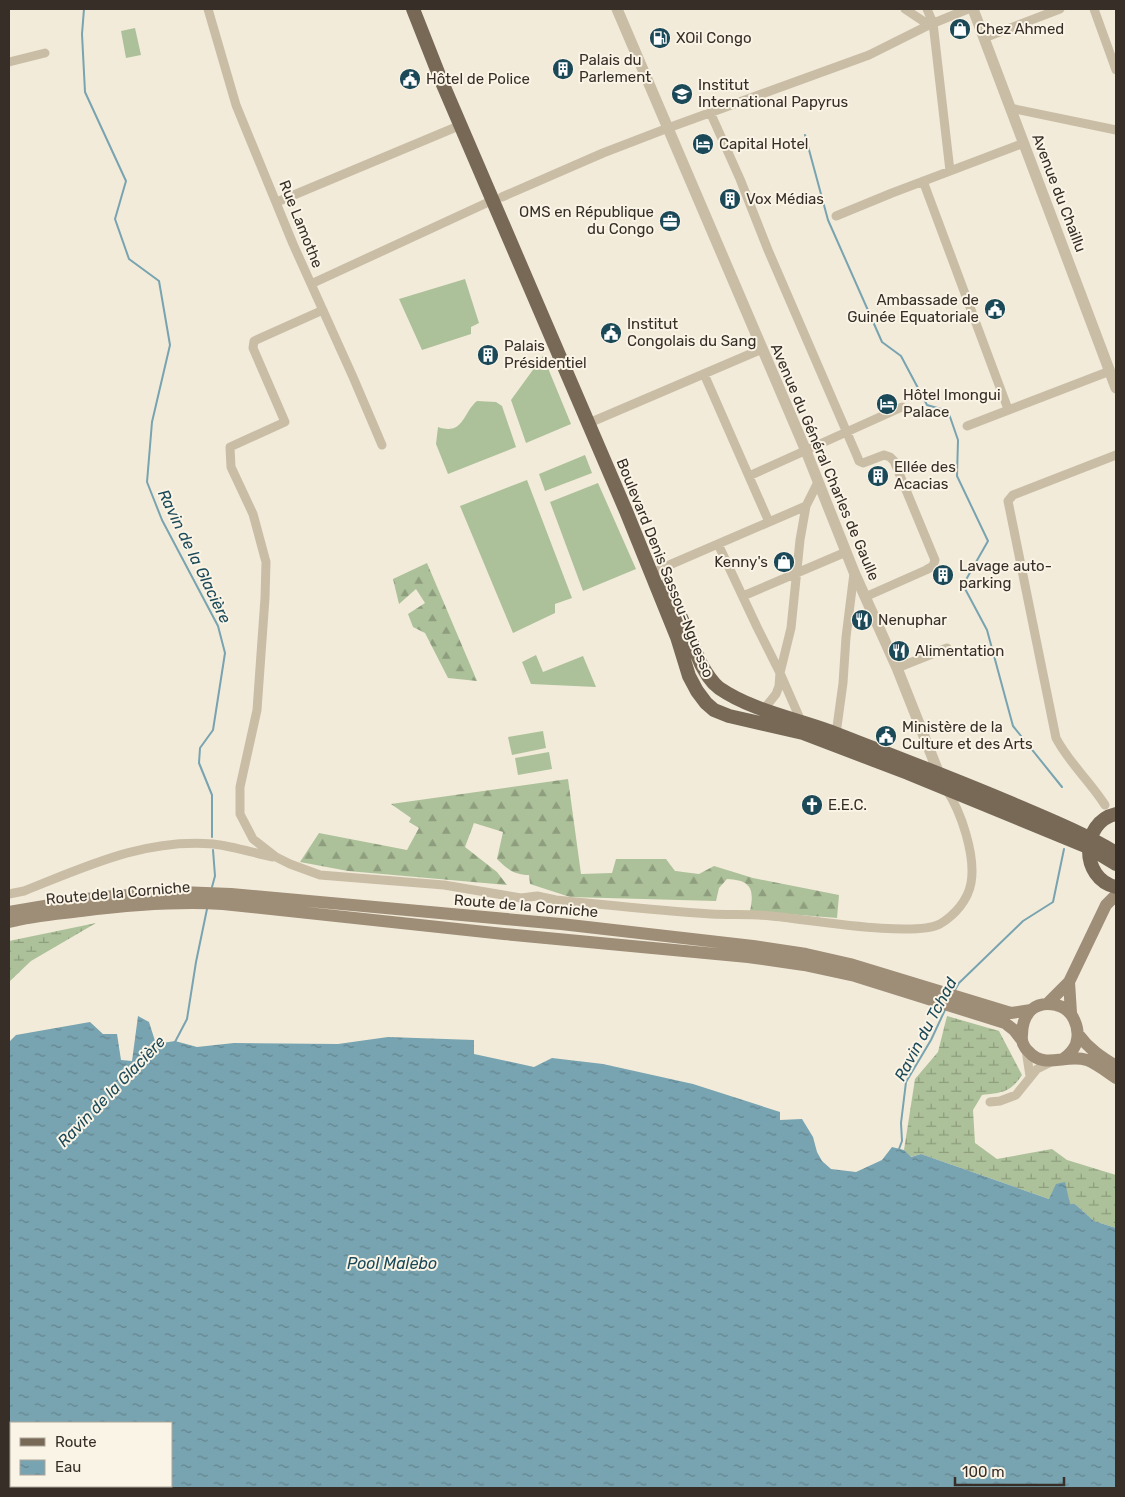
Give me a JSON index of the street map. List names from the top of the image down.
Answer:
{
  "streets": {
    "main road": ["Boulevard Denis Sassou-Nguesso", "Route de la Corniche"],
    "street": ["Avenue du Chaillu", "Rue Lamothe", "Avenue du Général Charles de Gaulle"]
  },
  "crossings": [
    ["Avenue du Général Charles de Gaulle", "Boulevard Denis Sassou-Nguesso"]
  ],
  "water": ["Ravin de la Glacière", "Ravin du Tchad", "Pool Malebo"],
  "places": {
    "shop": ["Chez Ahmed", "Kenny's"],
    "fuel station": ["XOil Congo"],
    "building": [
      "Palais du Parlement",
      "Vox Médias",
      "Palais Présidentiel",
      "Ellée des Acacias",
      "Lavage auto- parking"
    ],
    "public building": [
      "Hôtel de Police",
      "Ambassade de Guinée Equatoriale",
      "Institut Congolais du Sang",
      "Ministère de la Culture et des Arts"
    ],
    "school or university": ["Institut International Papyrus"],
    "hotel": ["Capital Hotel", "Hôtel Imongui Palace"],
    "office": ["OMS en République du Congo"],
    "restaurant": ["Nenuphar", "Alimentation"],
    "church": ["E.E.C."]
  },
  "legend": ["Route", "Eau"],
  "scale_bar": "100 m"
}
